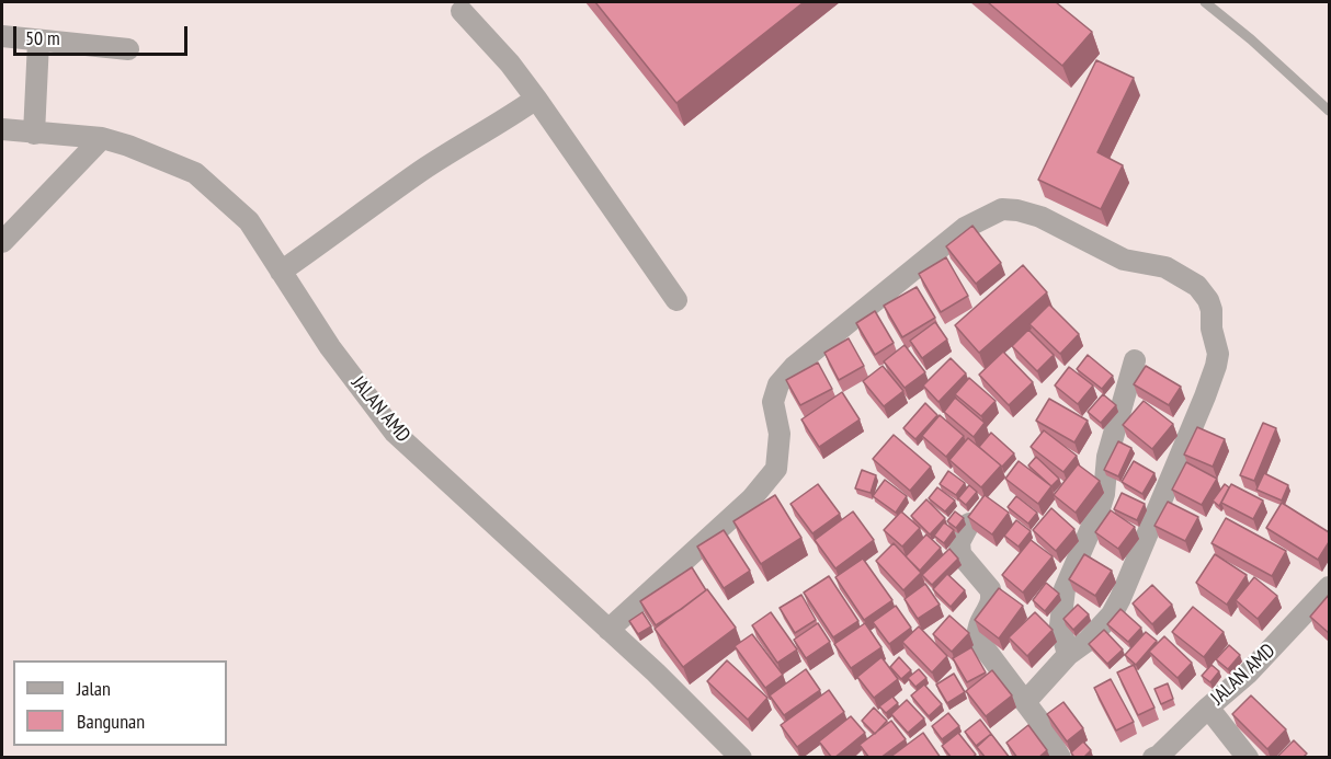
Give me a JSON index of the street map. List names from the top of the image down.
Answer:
{
  "streets": {
    "street": ["JALAN AMD"]
  },
  "legend": ["Jalan", "Bangunan"],
  "scale_bar": "50 m"
}
